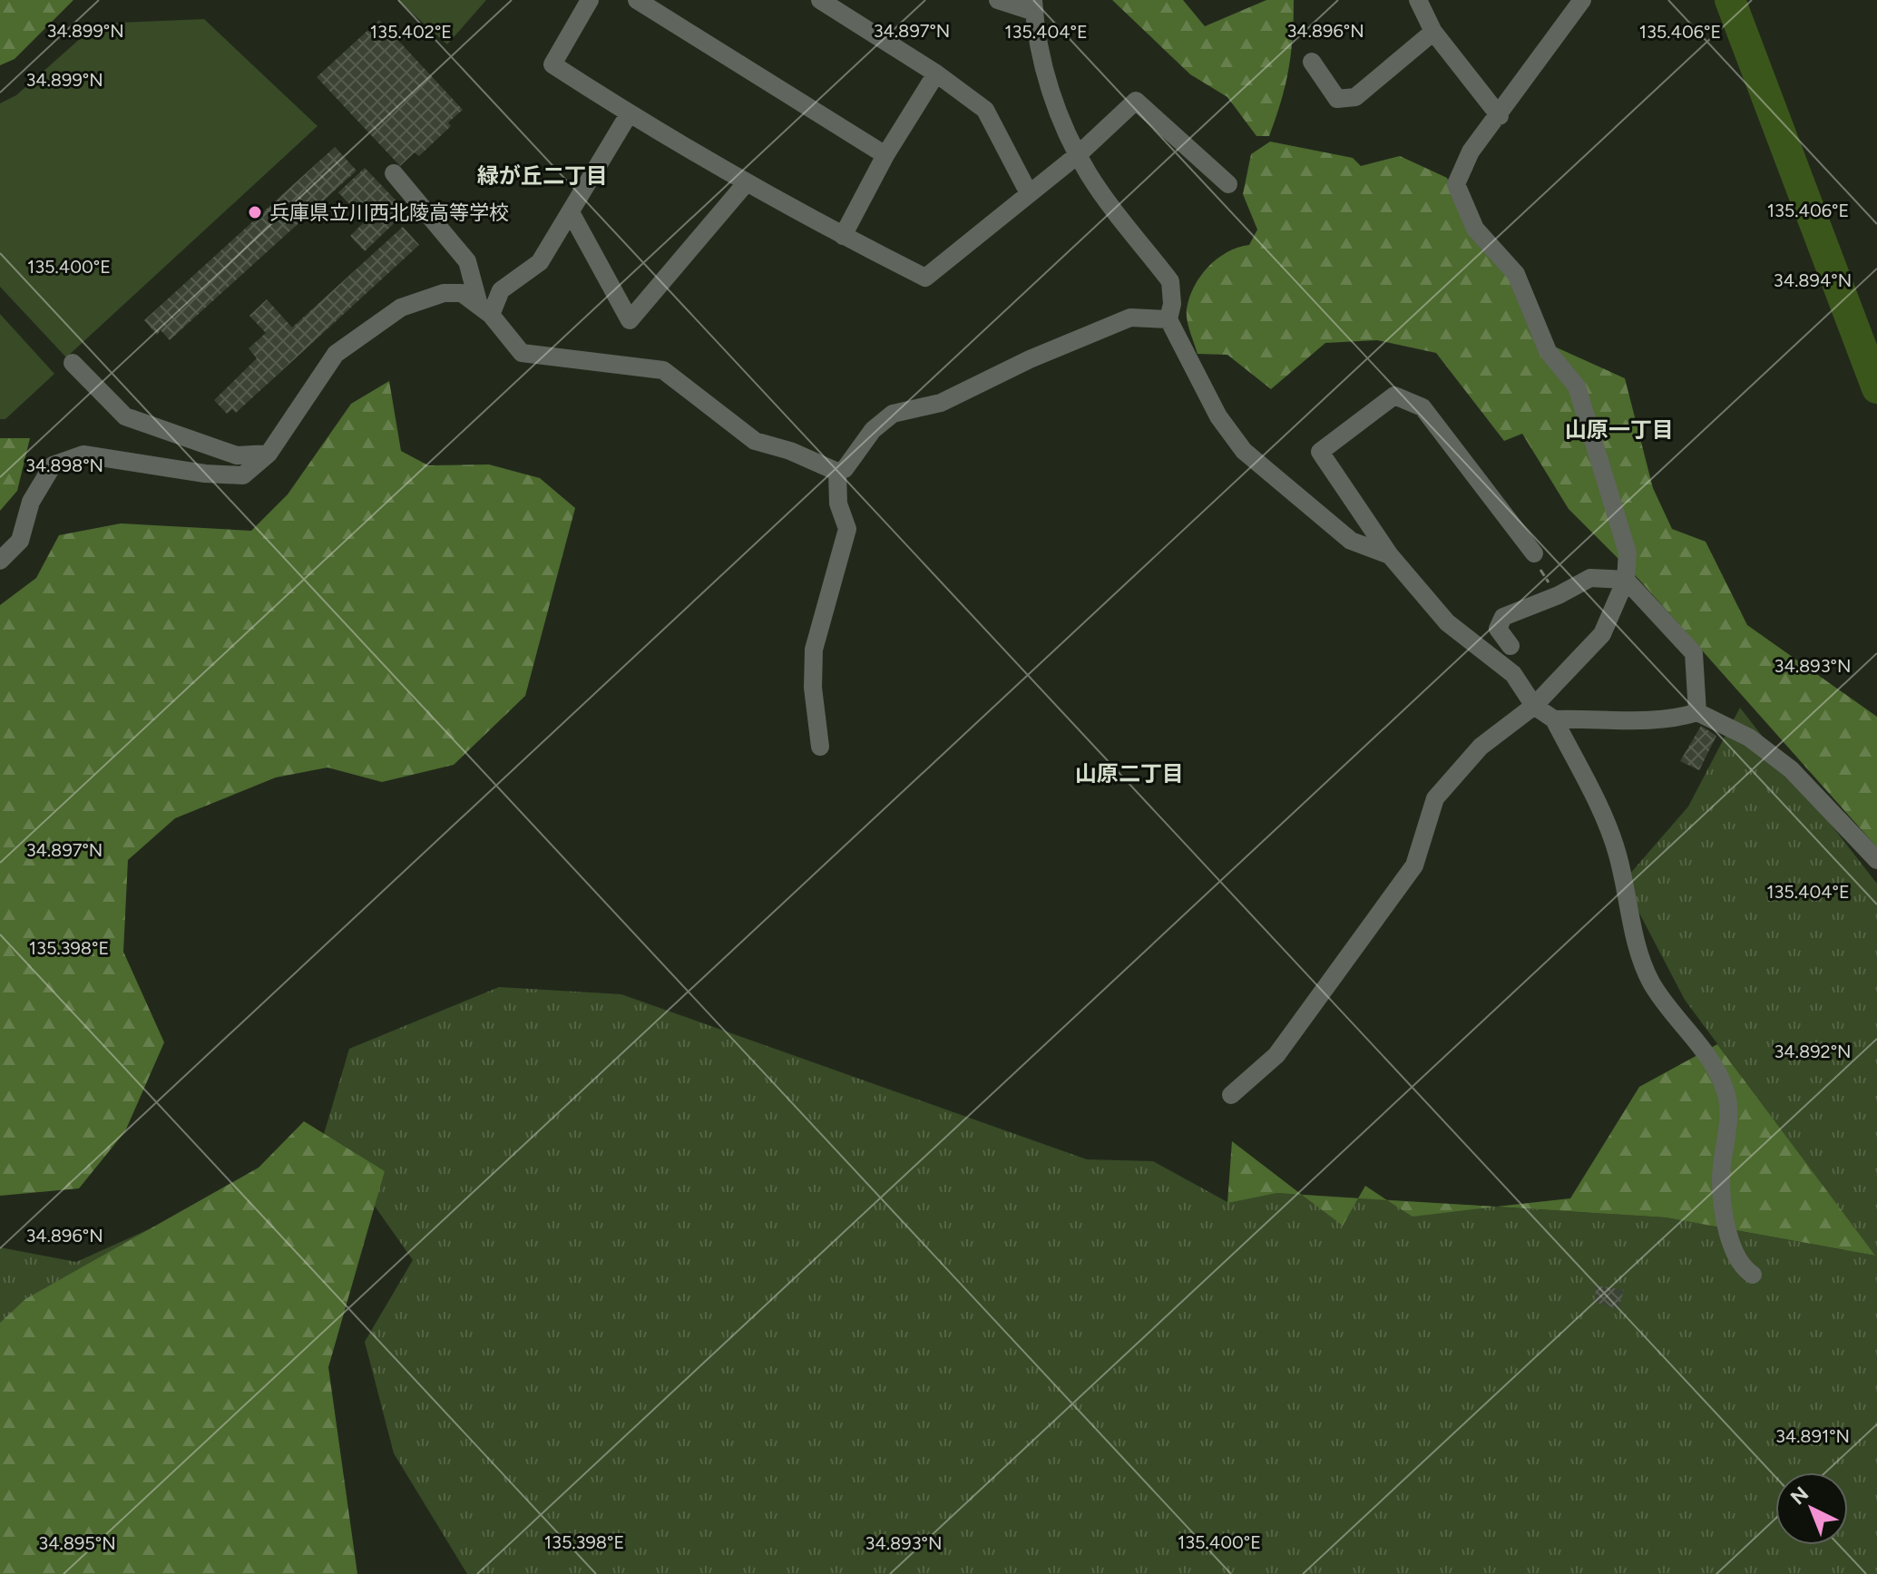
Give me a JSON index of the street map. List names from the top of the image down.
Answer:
{
  "districts": ["緑が丘二丁目", "山原一丁目", "山原二丁目"],
  "places": ["兵庫県立川西北陵高等学校"],
  "north": "top left",
  "coordinates": [
    "34.896°N",
    "34.899°N",
    "34.897°N",
    "135.402°E",
    "135.404°E",
    "135.406°E",
    "135.400°E",
    "34.894°N",
    "34.898°N",
    "34.893°N",
    "135.398°E",
    "34.892°N",
    "34.891°N",
    "34.895°N"
  ]
}
